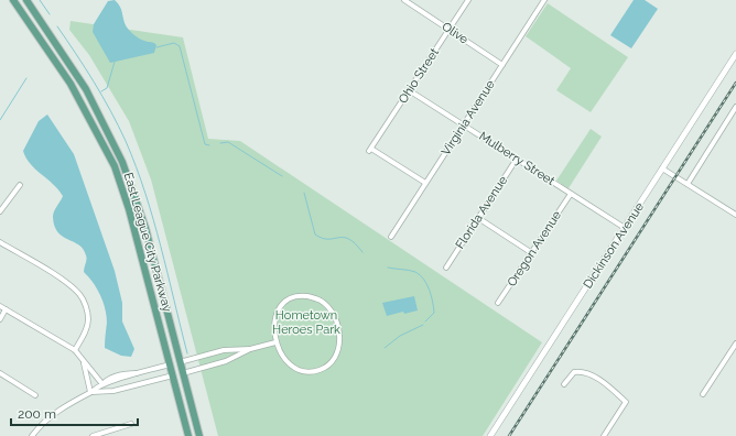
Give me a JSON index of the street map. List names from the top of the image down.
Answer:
{
  "streets": {
    "main road": ["East League City Parkway"],
    "street": [
      "Olive",
      "Ohio Street",
      "Virginia Avenue",
      "Mulberry Street",
      "Florida Avenue",
      "Dickinson Avenue",
      "Oregon Avenue"
    ]
  },
  "crossings": [
    ["Olive", "Ohio Street"],
    ["Olive", "Virginia Avenue"],
    ["Ohio Street", "Virginia Avenue"],
    ["Ohio Street", "Mulberry Street"],
    ["Virginia Avenue", "Mulberry Street"],
    ["Mulberry Street", "Florida Avenue"],
    ["Mulberry Street", "Dickinson Avenue"],
    ["Mulberry Street", "Oregon Avenue"]
  ],
  "parks": ["Hometown Heroes Park"],
  "scale_bar": "200 m"
}
